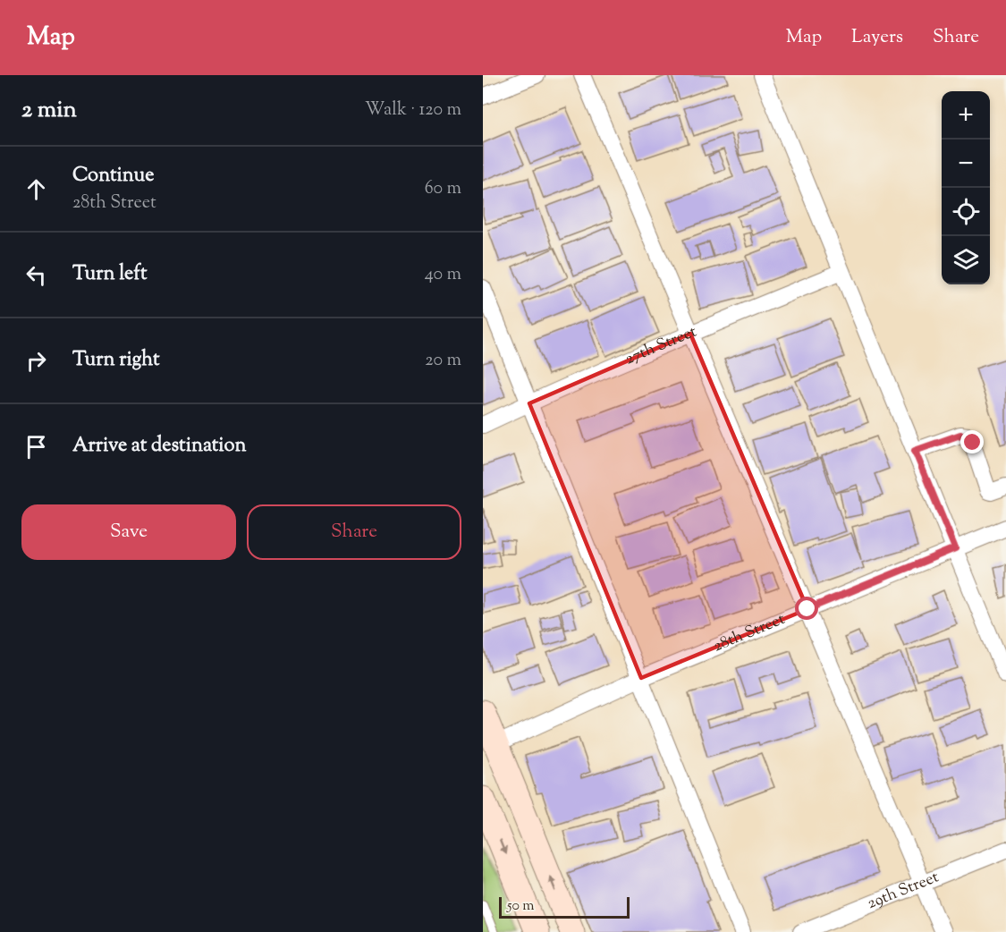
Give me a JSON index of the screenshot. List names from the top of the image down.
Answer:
{
  "streets": {
    "street": ["27th Street", "28th Street", "29th Street"]
  },
  "scale_bar": "50 m",
  "page": {
    "header": "Map",
    "nav": ["Map", "Layers", "Share"],
    "heading": ["2 min", "Walk · 120 m"],
    "map_buttons": ["+", "−"],
    "list": [
      ["Continue", "28th Street", "60 m"],
      ["Turn left", "40 m"],
      ["Turn right", "20 m"],
      "Arrive at destination"
    ],
    "buttons": ["Save", "Share"],
    "scale": "50 m"
  }
}
